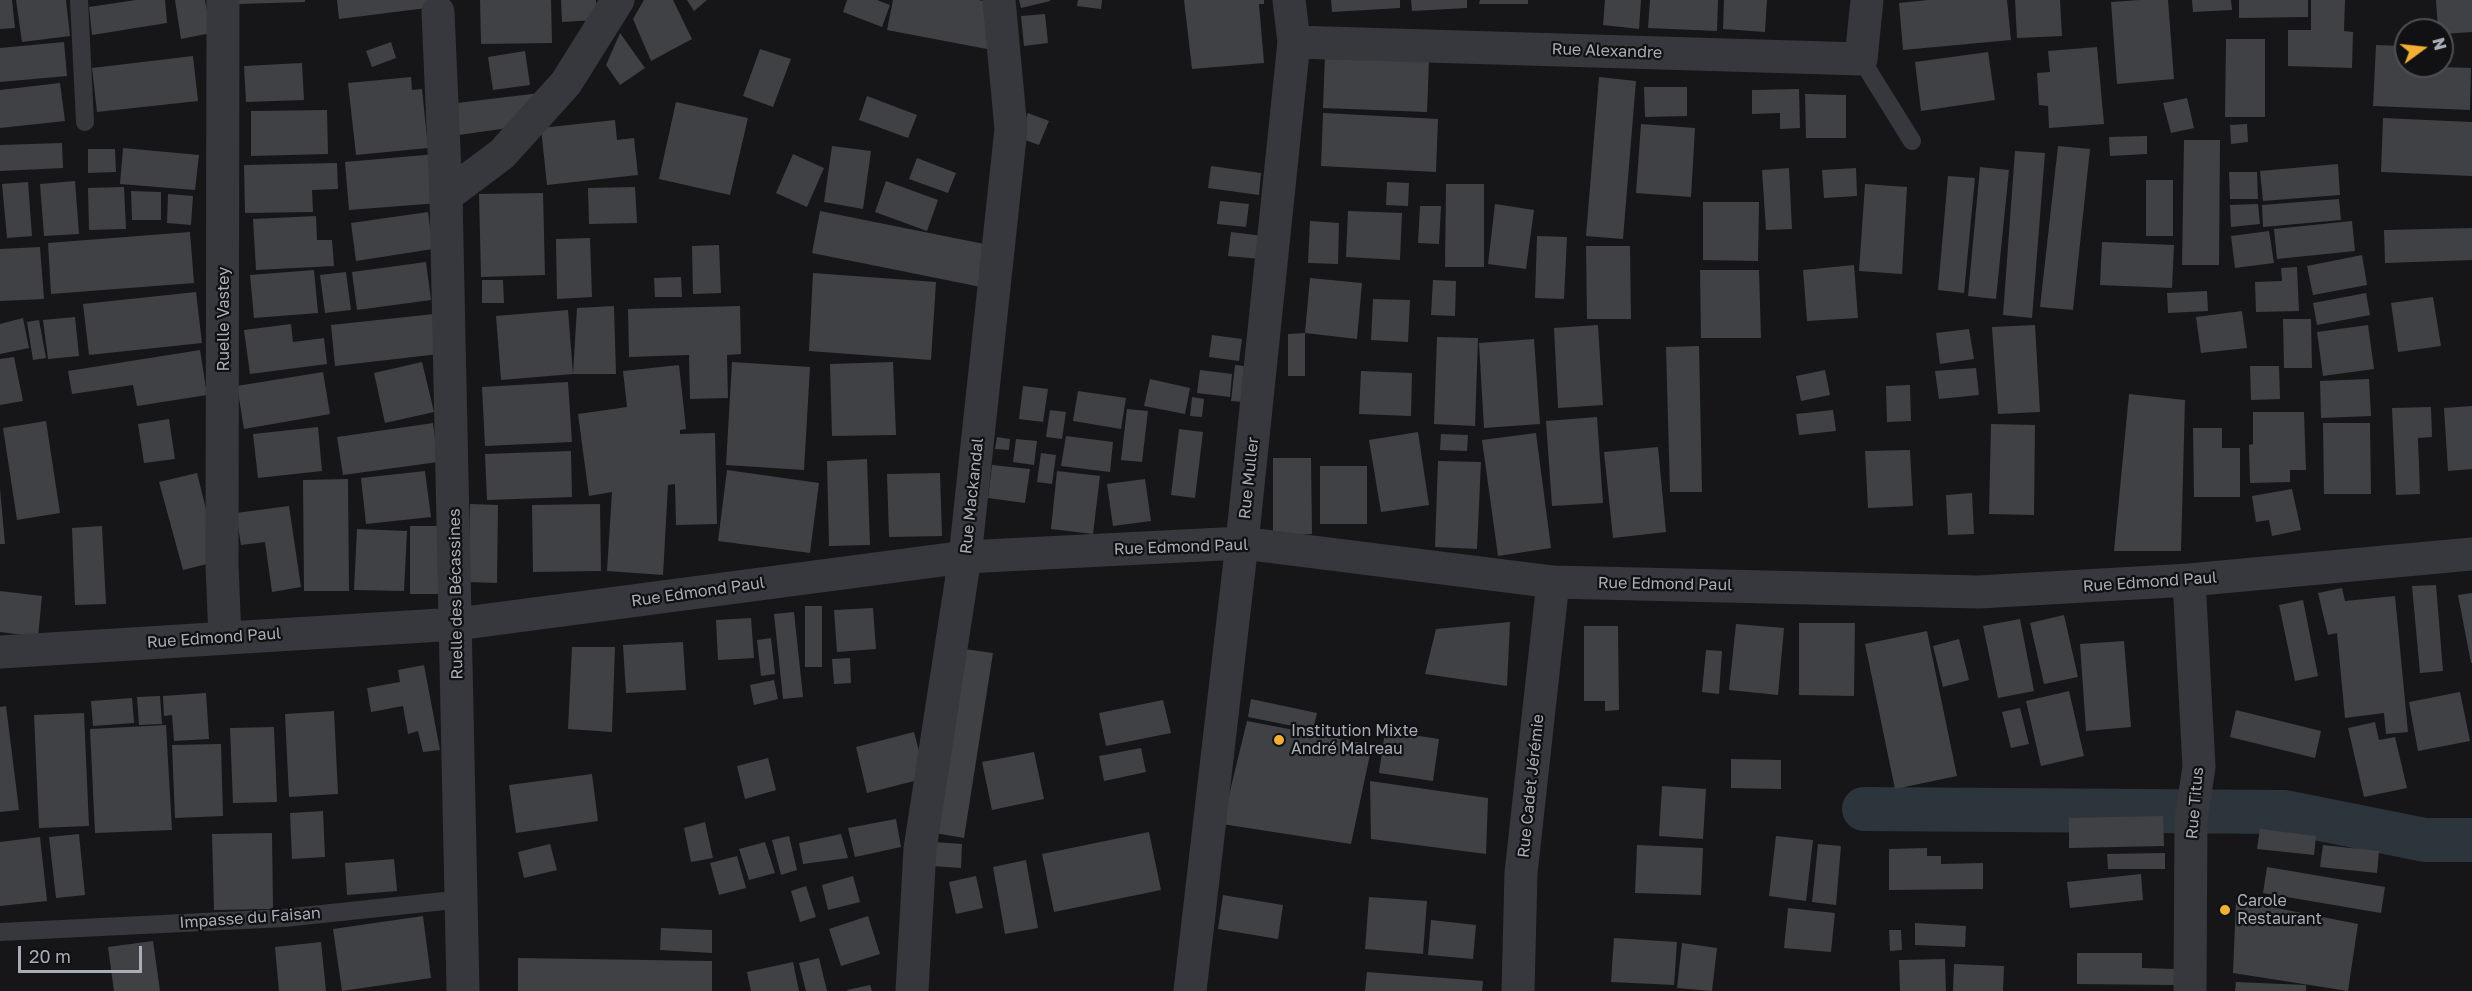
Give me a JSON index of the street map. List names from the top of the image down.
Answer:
{
  "streets": {
    "street": [
      "Rue Alexandre",
      "Ruelle Vastey",
      "Rue Muller",
      "Rue Mackandal",
      "Rue Edmond Paul",
      "Ruelle des Bécassines",
      "Rue Cadet Jérémie",
      "Rue Titus"
    ],
    "lane": ["Impasse du Faisan"]
  },
  "crossings": [
    ["Rue Alexandre", "Rue Muller"],
    ["Ruelle Vastey", "Rue Edmond Paul"],
    ["Rue Muller", "Rue Edmond Paul"],
    ["Rue Mackandal", "Rue Edmond Paul"],
    ["Rue Edmond Paul", "Ruelle des Bécassines"],
    ["Rue Edmond Paul", "Rue Cadet Jérémie"],
    ["Rue Edmond Paul", "Rue Titus"],
    ["Ruelle des Bécassines", "Impasse du Faisan"]
  ],
  "places": ["Institution Mixte André Malreau", "Carole Restaurant"],
  "scale_bar": "20 m",
  "north": "right"
}
